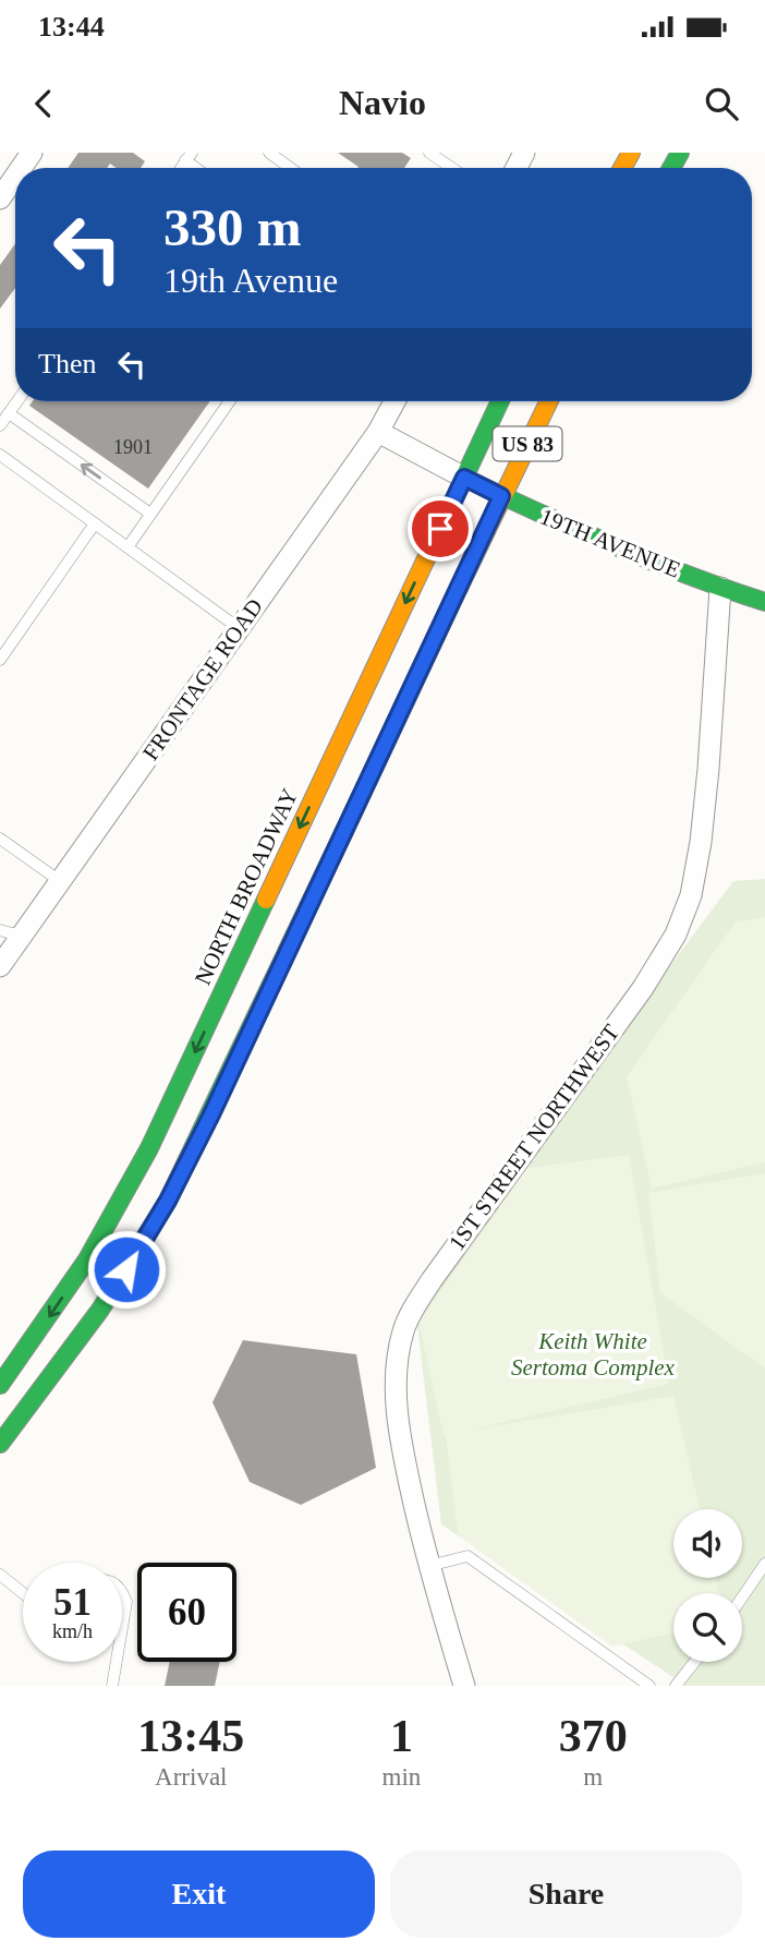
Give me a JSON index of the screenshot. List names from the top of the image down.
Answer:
{
  "streets": {
    "main road": ["US 83", "19TH AVENUE", "NORTH BROADWAY"],
    "street": ["FRONTAGE ROAD", "1ST STREET NORTHWEST"]
  },
  "crossings": [
    ["US 83", "19TH AVENUE"],
    ["19TH AVENUE", "FRONTAGE ROAD"],
    ["19TH AVENUE", "NORTH BROADWAY"],
    ["19TH AVENUE", "1ST STREET NORTHWEST"]
  ],
  "parks": ["Keith White Sertoma Complex"],
  "house_numbers": ["1901"],
  "page": {
    "status": "13:44",
    "header": "Navio",
    "turn": ["330 m", "19th Avenue"],
    "then": "Then",
    "speed": "51 km/h",
    "limit": "60",
    "eta": [
      "13:45",
      "Arrival",
      "1",
      "min",
      "370",
      "m"
    ],
    "buttons": ["Exit", "Share"]
  }
}
